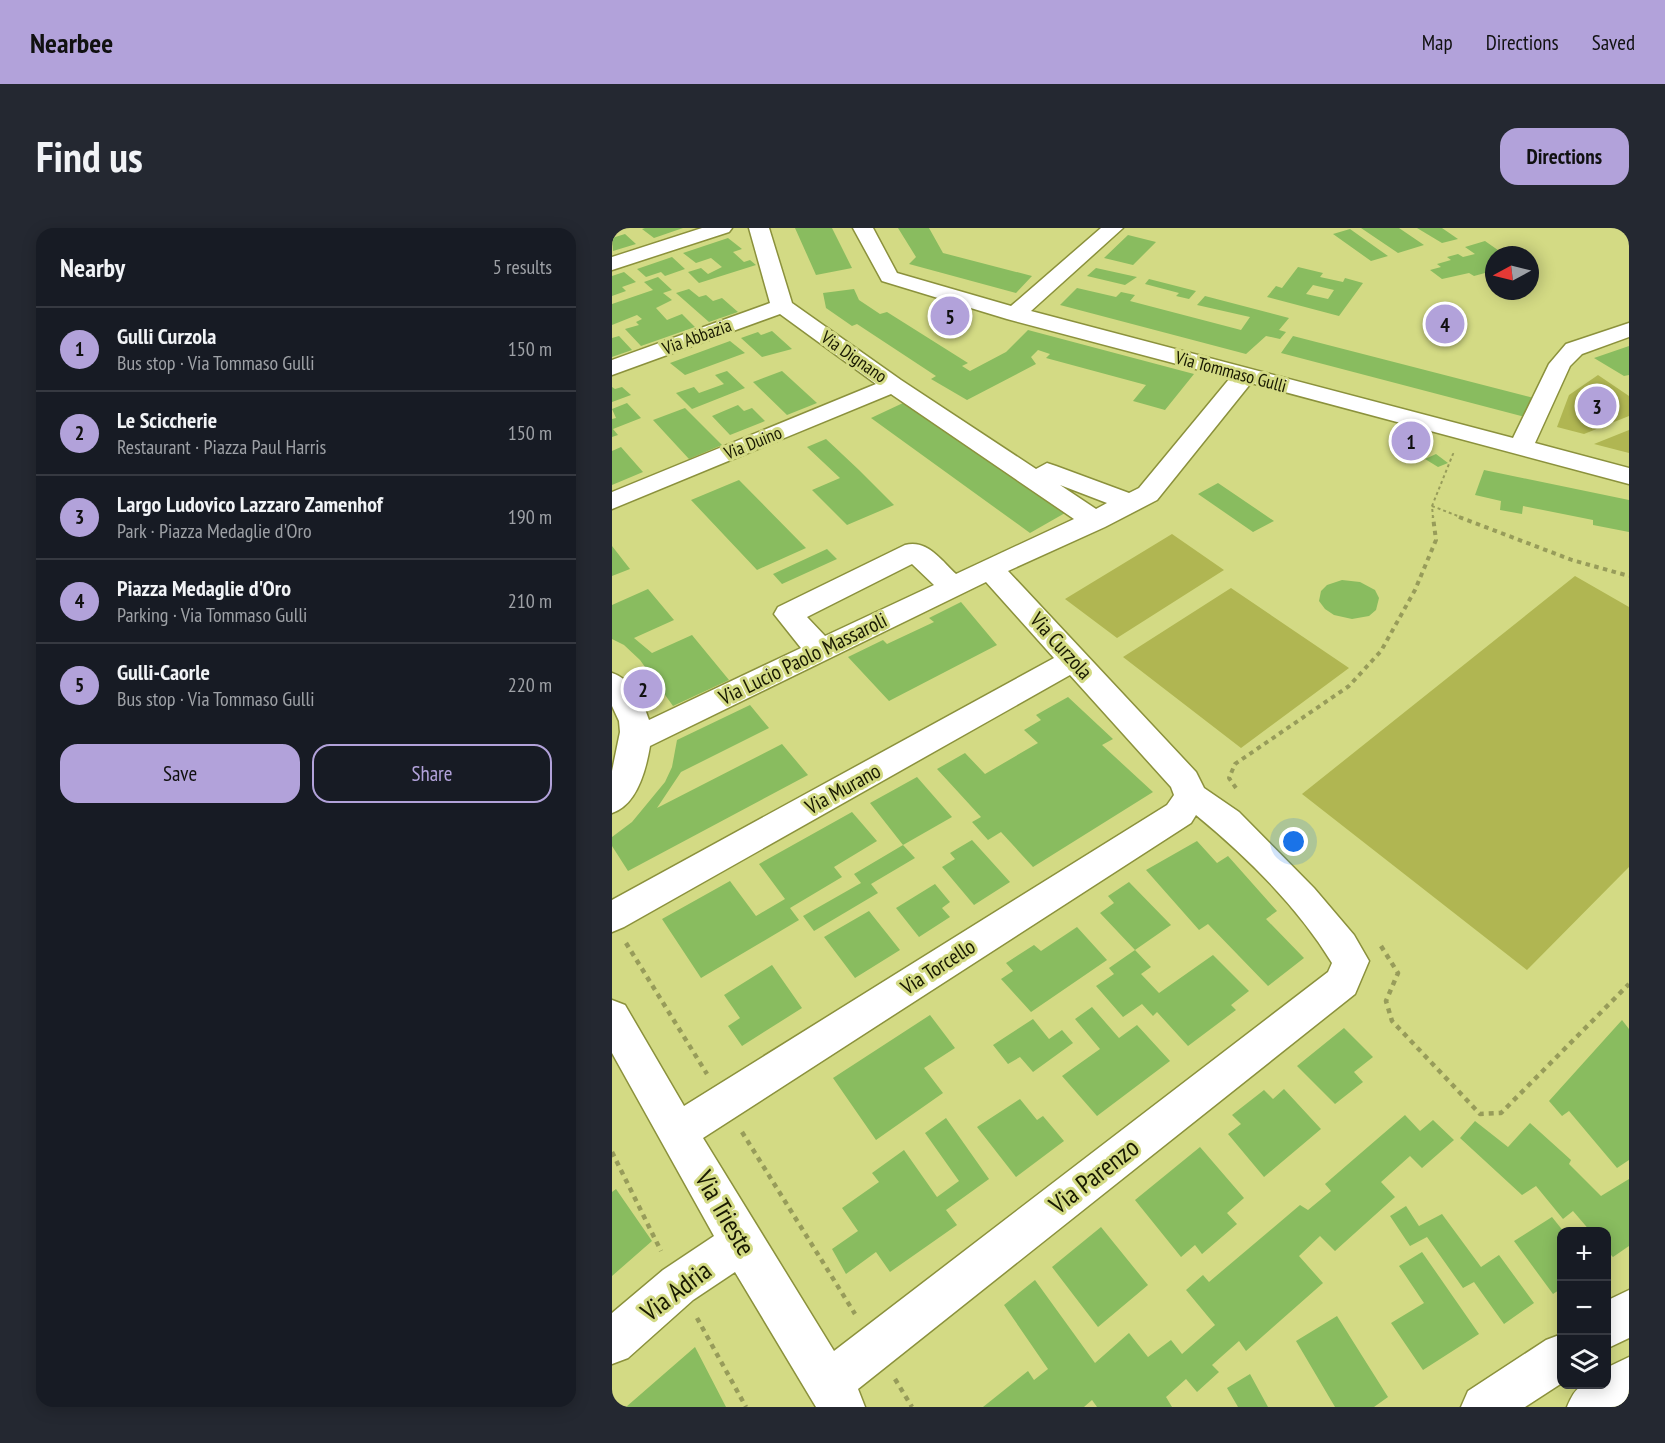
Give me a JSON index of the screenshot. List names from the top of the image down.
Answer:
{
  "streets": {
    "street": [
      "Via Abbazia",
      "Via Dignano",
      "Via Tommaso Gulli",
      "Via Duino",
      "Via Curzola",
      "Via Lucio Paolo Massaroli",
      "Via Murano",
      "Via Torcello",
      "Via Parenzo",
      "Via Trieste",
      "Via Adria"
    ]
  },
  "crossings": [
    ["Via Abbazia", "Via Dignano"],
    ["Via Dignano", "Via Duino"],
    ["Via Curzola", "Via Lucio Paolo Massaroli"],
    ["Via Curzola", "Via Murano"],
    ["Via Curzola", "Via Torcello"],
    ["Via Curzola", "Via Parenzo"],
    ["Via Torcello", "Via Trieste"],
    ["Via Parenzo", "Via Trieste"],
    ["Via Trieste", "Via Adria"]
  ],
  "north": "left",
  "page": {
    "header": "Nearbee",
    "nav": ["Map", "Directions", "Saved"],
    "buttons": [
      "Directions",
      ["Save", "Share"]
    ],
    "title": "Find us",
    "heading": ["Nearby", "5 results"],
    "pins": [
      "5",
      "4",
      "3",
      "1",
      "2"
    ],
    "list": [
      {
        "mark": "1",
        "name": "Gulli Curzola",
        "note": "Bus stop · Via Tommaso Gulli",
        "value": "150 m"
      },
      {
        "mark": "2",
        "name": "Le Sciccherie",
        "note": "Restaurant · Piazza Paul Harris",
        "value": "150 m"
      },
      {
        "mark": "3",
        "name": "Largo Ludovico Lazzaro Zamenhof",
        "note": "Park · Piazza Medaglie d'Oro",
        "value": "190 m"
      },
      {
        "mark": "4",
        "name": "Piazza Medaglie d'Oro",
        "note": "Parking · Via Tommaso Gulli",
        "value": "210 m"
      },
      {
        "mark": "5",
        "name": "Gulli-Caorle",
        "note": "Bus stop · Via Tommaso Gulli",
        "value": "220 m"
      }
    ],
    "map_buttons": ["+", "−"]
  }
}
